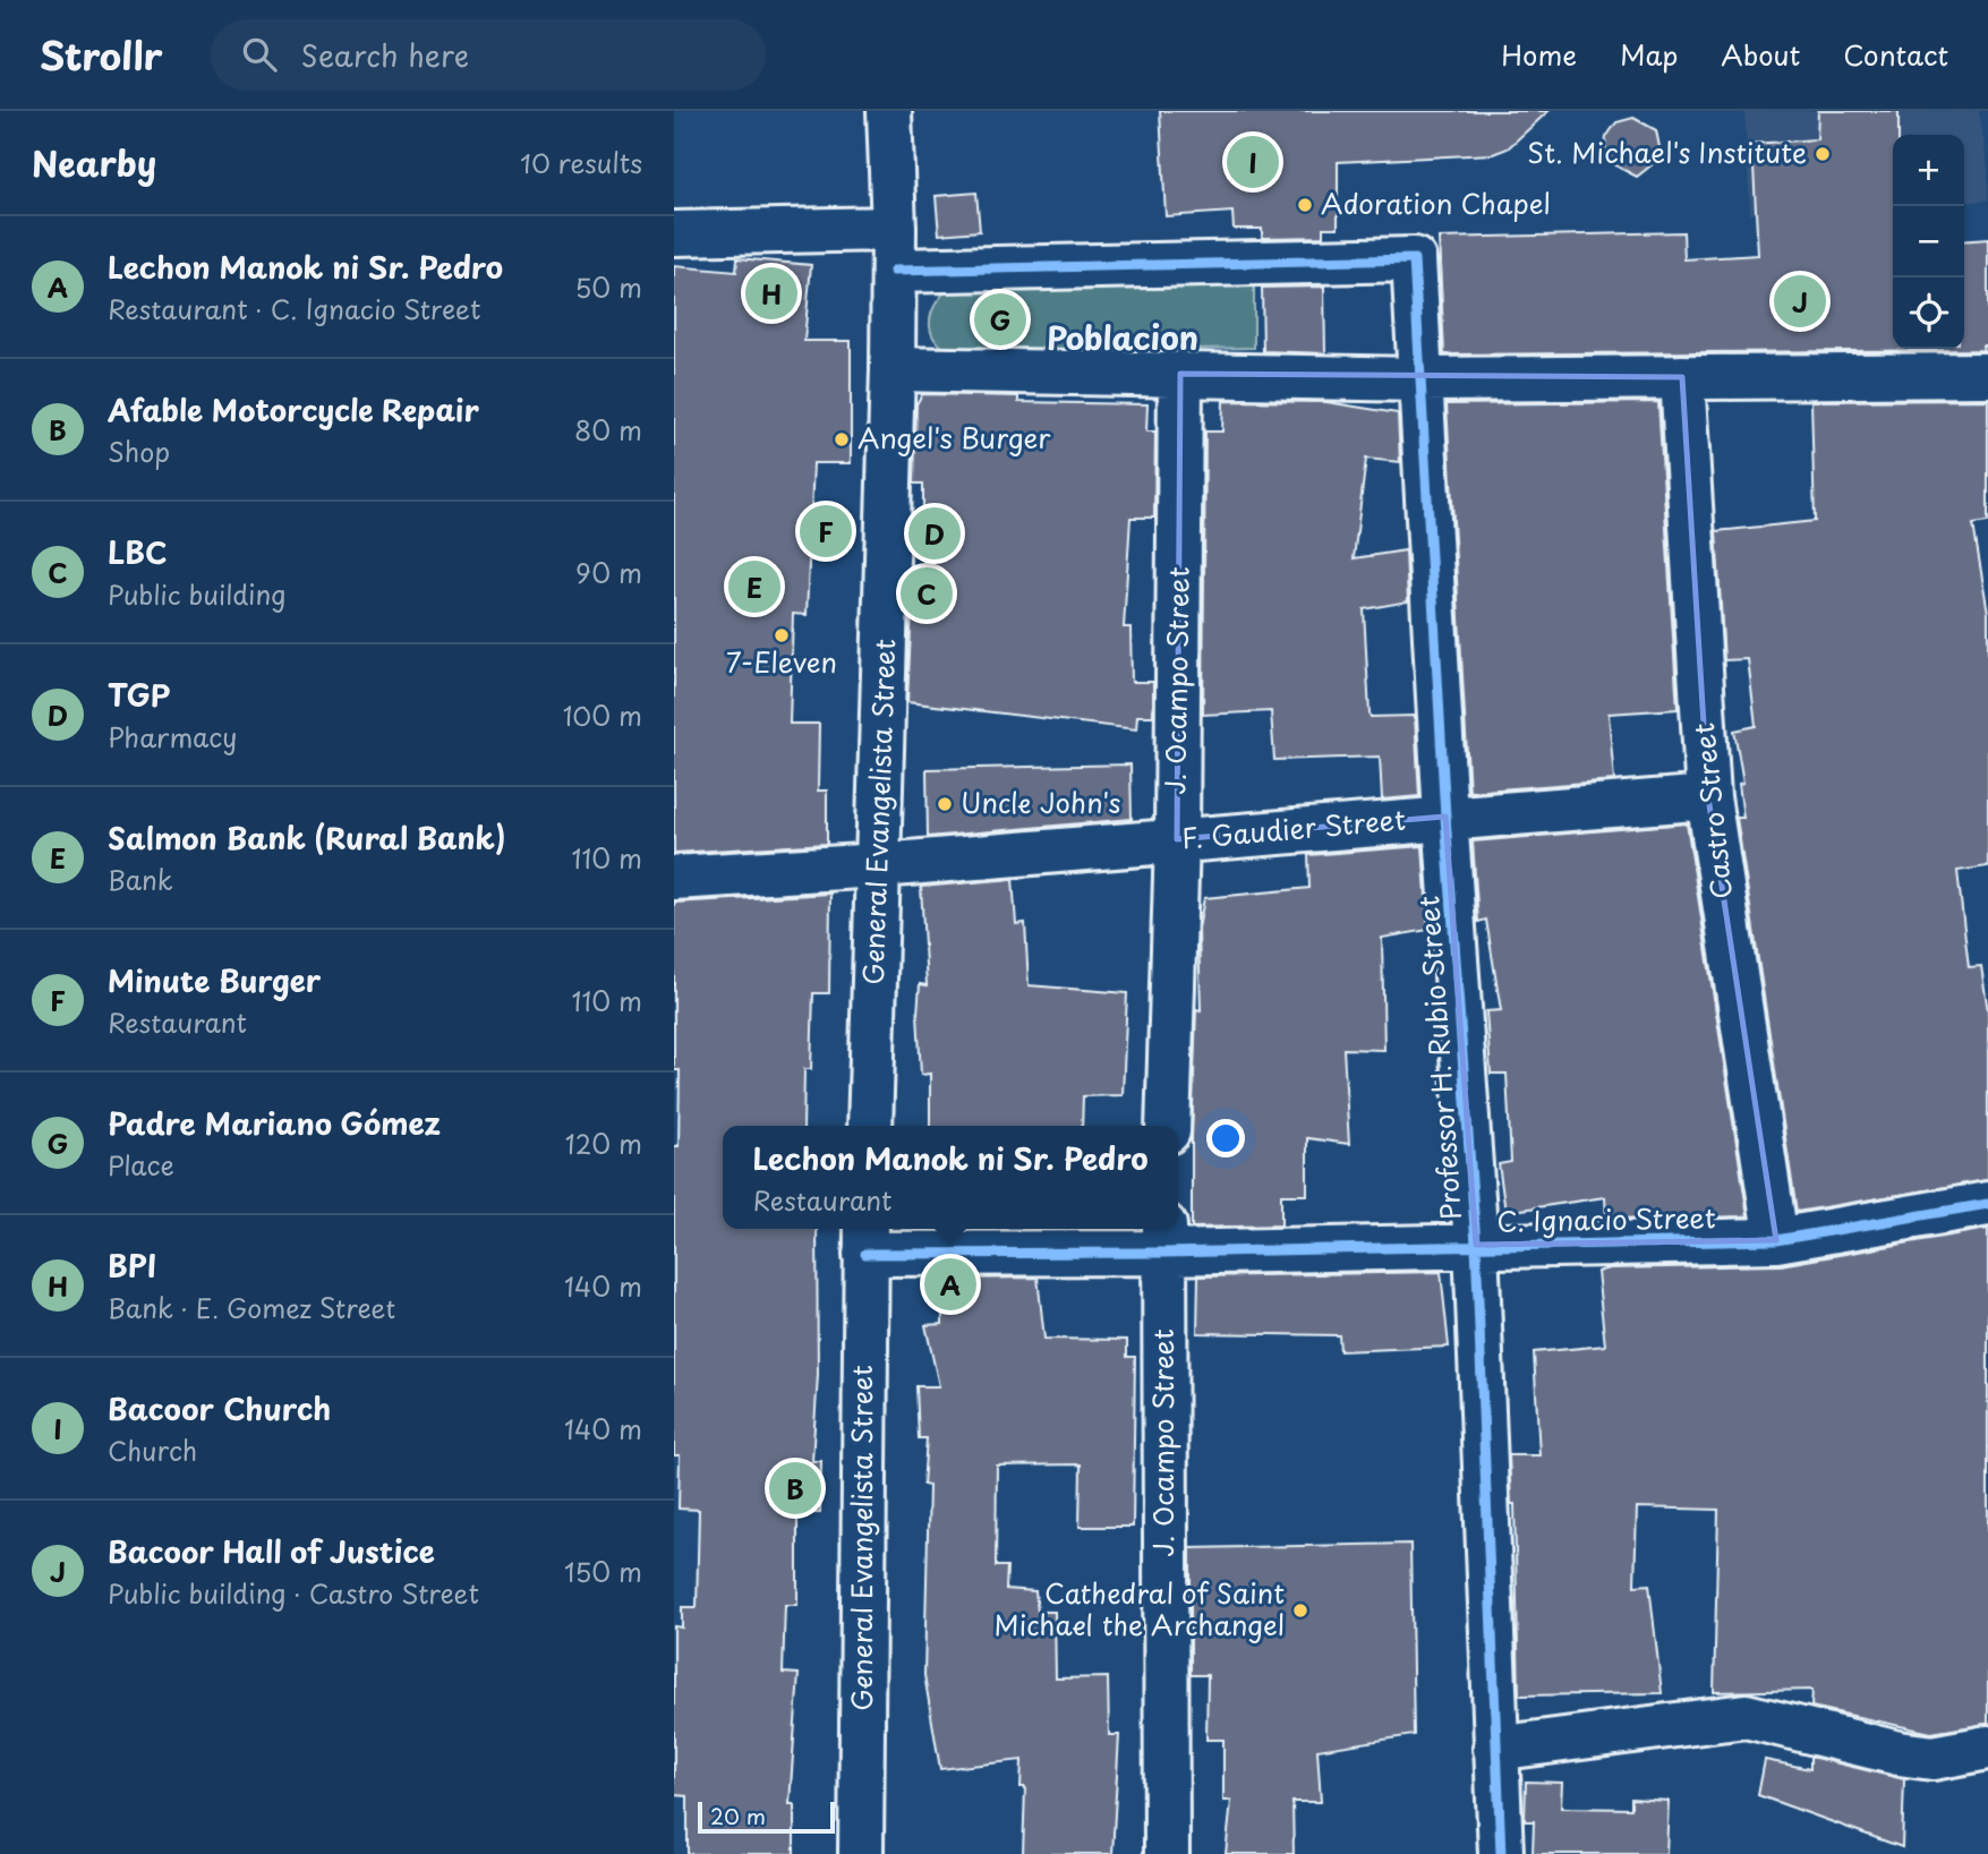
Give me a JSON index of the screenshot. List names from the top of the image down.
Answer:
{
  "streets": {
    "street": [
      "J. Ocampo Street",
      "Castro Street",
      "General Evangelista Street",
      "F. Gaudier Street",
      "Professor H. Rubio Street",
      "C. Ignacio Street"
    ]
  },
  "crossings": [
    ["J. Ocampo Street", "F. Gaudier Street"],
    ["J. Ocampo Street", "C. Ignacio Street"],
    ["Castro Street", "F. Gaudier Street"],
    ["Castro Street", "C. Ignacio Street"],
    ["General Evangelista Street", "F. Gaudier Street"],
    ["General Evangelista Street", "Professor H. Rubio Street"],
    ["General Evangelista Street", "C. Ignacio Street"],
    ["F. Gaudier Street", "Professor H. Rubio Street"],
    ["Professor H. Rubio Street", "C. Ignacio Street"]
  ],
  "districts": ["Poblacion"],
  "places": [
    "St. Michael's Institute",
    "Adoration Chapel",
    "Angel's Burger",
    "7-Eleven",
    "Uncle John's",
    "Cathedral of Saint Michael the Archangel"
  ],
  "scale_bar": "20 m",
  "page": {
    "header": "Strollr",
    "search": "Search here",
    "nav": [
      "Home",
      "Map",
      "About",
      "Contact"
    ],
    "heading": ["Nearby", "10 results"],
    "pins": [
      "I",
      "H",
      "J",
      "G",
      "F",
      "D",
      "E",
      "C",
      "A",
      "B"
    ],
    "map_buttons": ["+", "−"],
    "list": [
      {
        "mark": "A",
        "name": "Lechon Manok ni Sr. Pedro",
        "note": "Restaurant · C. Ignacio Street",
        "value": "50 m"
      },
      {
        "mark": "B",
        "name": "Afable Motorcycle Repair",
        "note": "Shop",
        "value": "80 m"
      },
      {
        "mark": "C",
        "name": "LBC",
        "note": "Public building",
        "value": "90 m"
      },
      {
        "mark": "D",
        "name": "TGP",
        "note": "Pharmacy",
        "value": "100 m"
      },
      {
        "mark": "E",
        "name": "Salmon Bank (Rural Bank)",
        "note": "Bank",
        "value": "110 m"
      },
      {
        "mark": "F",
        "name": "Minute Burger",
        "note": "Restaurant",
        "value": "110 m"
      },
      {
        "mark": "G",
        "name": "Padre Mariano Gómez",
        "note": "Place",
        "value": "120 m"
      },
      {
        "mark": "H",
        "name": "BPI",
        "note": "Bank · E. Gomez Street",
        "value": "140 m"
      },
      {
        "mark": "I",
        "name": "Bacoor Church",
        "note": "Church",
        "value": "140 m"
      },
      {
        "mark": "J",
        "name": "Bacoor Hall of Justice",
        "note": "Public building · Castro Street",
        "value": "150 m"
      }
    ],
    "popup": ["Lechon Manok ni Sr. Pedro", "Restaurant"],
    "scale": "20 m"
  }
}
